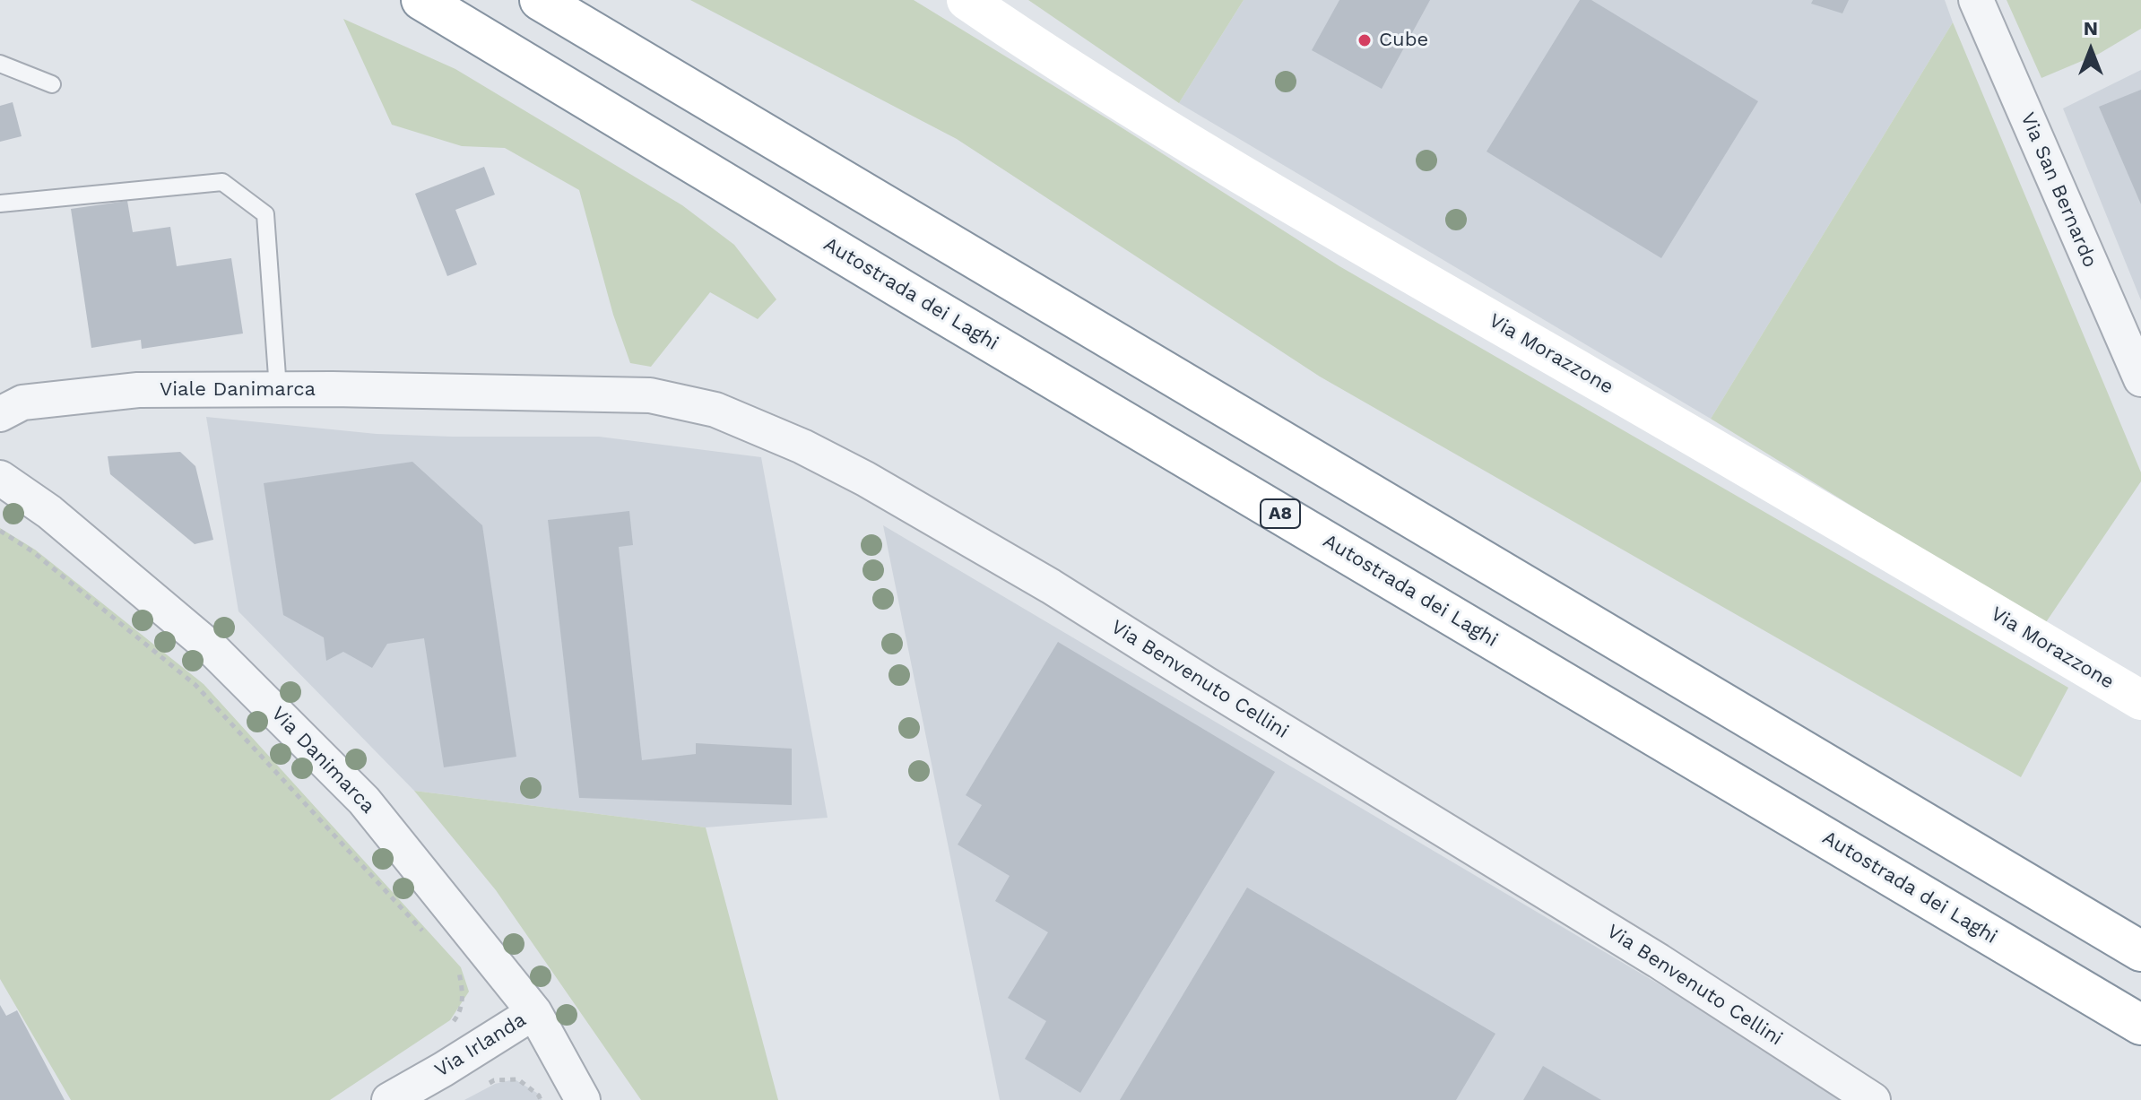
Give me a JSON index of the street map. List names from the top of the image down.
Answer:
{
  "streets": {
    "main road": ["Autostrada dei Laghi", "Via Morazzone", "A8"],
    "street": [
      "Via San Bernardo",
      "Viale Danimarca",
      "Via Benvenuto Cellini",
      "Via Danimarca",
      "Via Irlanda"
    ]
  },
  "crossings": [
    ["Viale Danimarca", "Via Benvenuto Cellini"],
    ["Via Danimarca", "Via Irlanda"]
  ],
  "places": ["Cube"],
  "north": "top"
}
